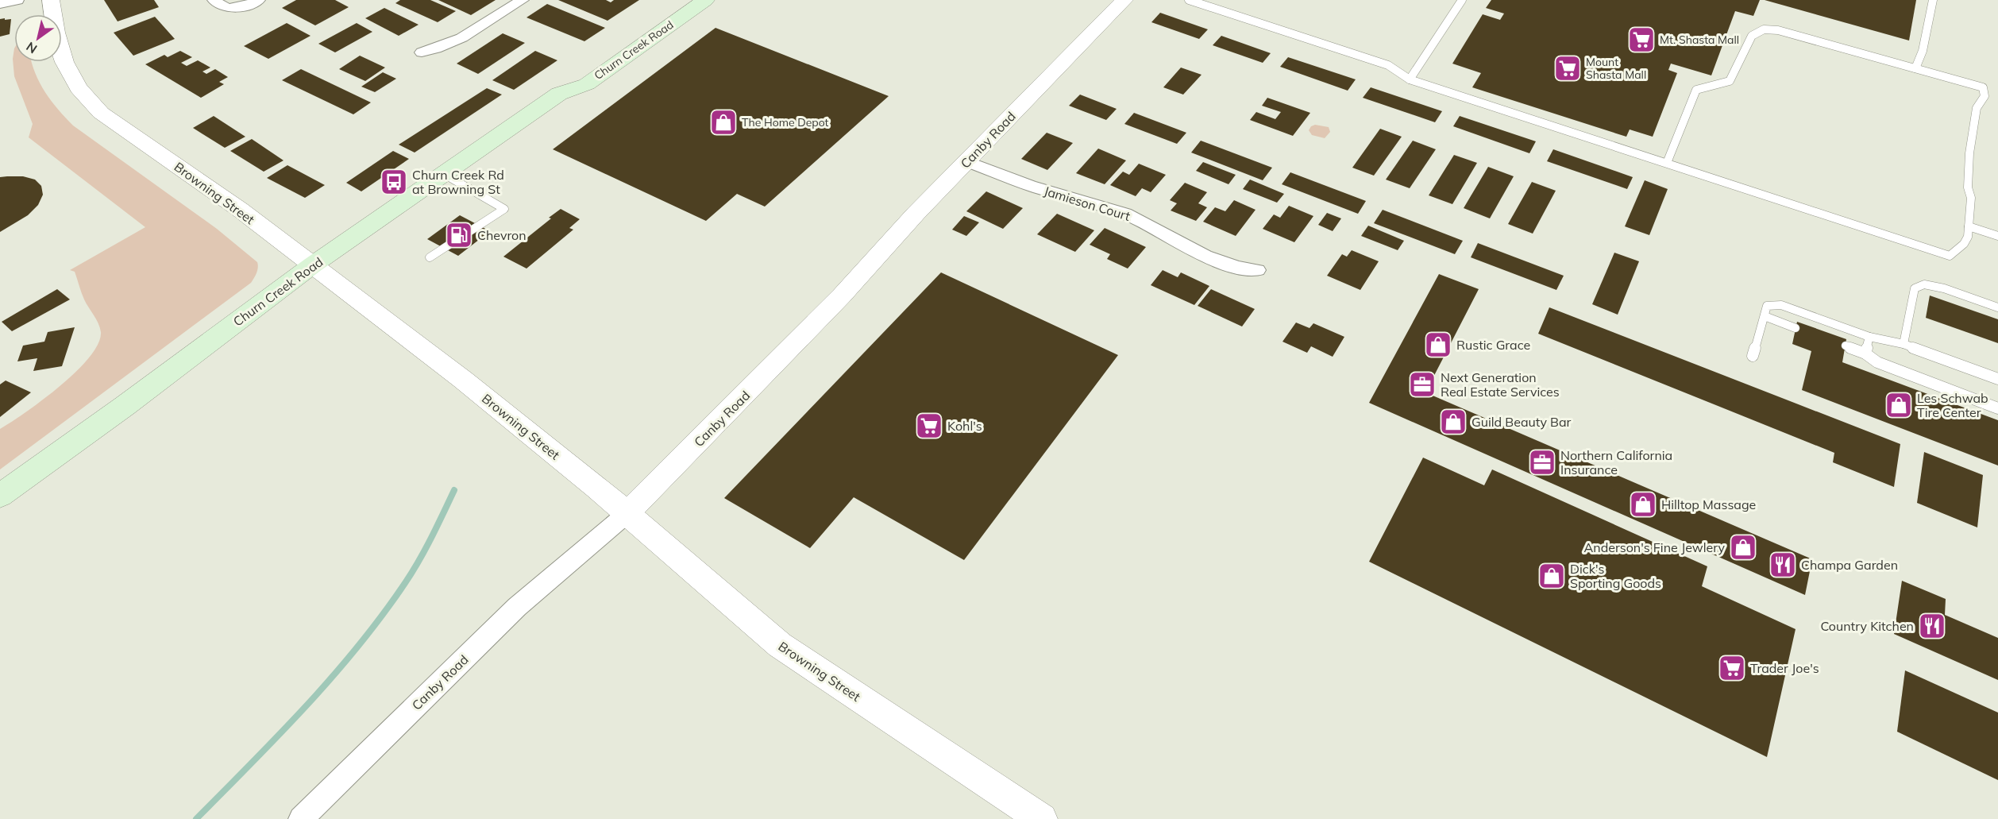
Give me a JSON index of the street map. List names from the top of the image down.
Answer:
{
  "streets": {
    "main road": ["Churn Creek Road"],
    "street": ["Canby Road", "Browning Street", "Jamieson Court"]
  },
  "crossings": [
    ["Churn Creek Road", "Browning Street"],
    ["Canby Road", "Browning Street"],
    ["Canby Road", "Jamieson Court"]
  ],
  "places": {
    "supermarket": [
      "Mt. Shasta Mall",
      "Mount Shasta Mall",
      "Kohl's",
      "Trader Joe's"
    ],
    "shop": [
      "The Home Depot",
      "Rustic Grace",
      "Les Schwab Tire Center",
      "Guild Beauty Bar",
      "Hilltop Massage",
      "Anderson's Fine Jewlery",
      "Dick's Sporting Goods"
    ],
    "bus stop": ["Churn Creek Rd at Browning St"],
    "fuel station": ["Chevron"],
    "office": ["Next Generation Real Estate Services", "Northern California Insurance"],
    "restaurant": ["Champa Garden", "Country Kitchen"]
  },
  "north": "bottom left"
}
